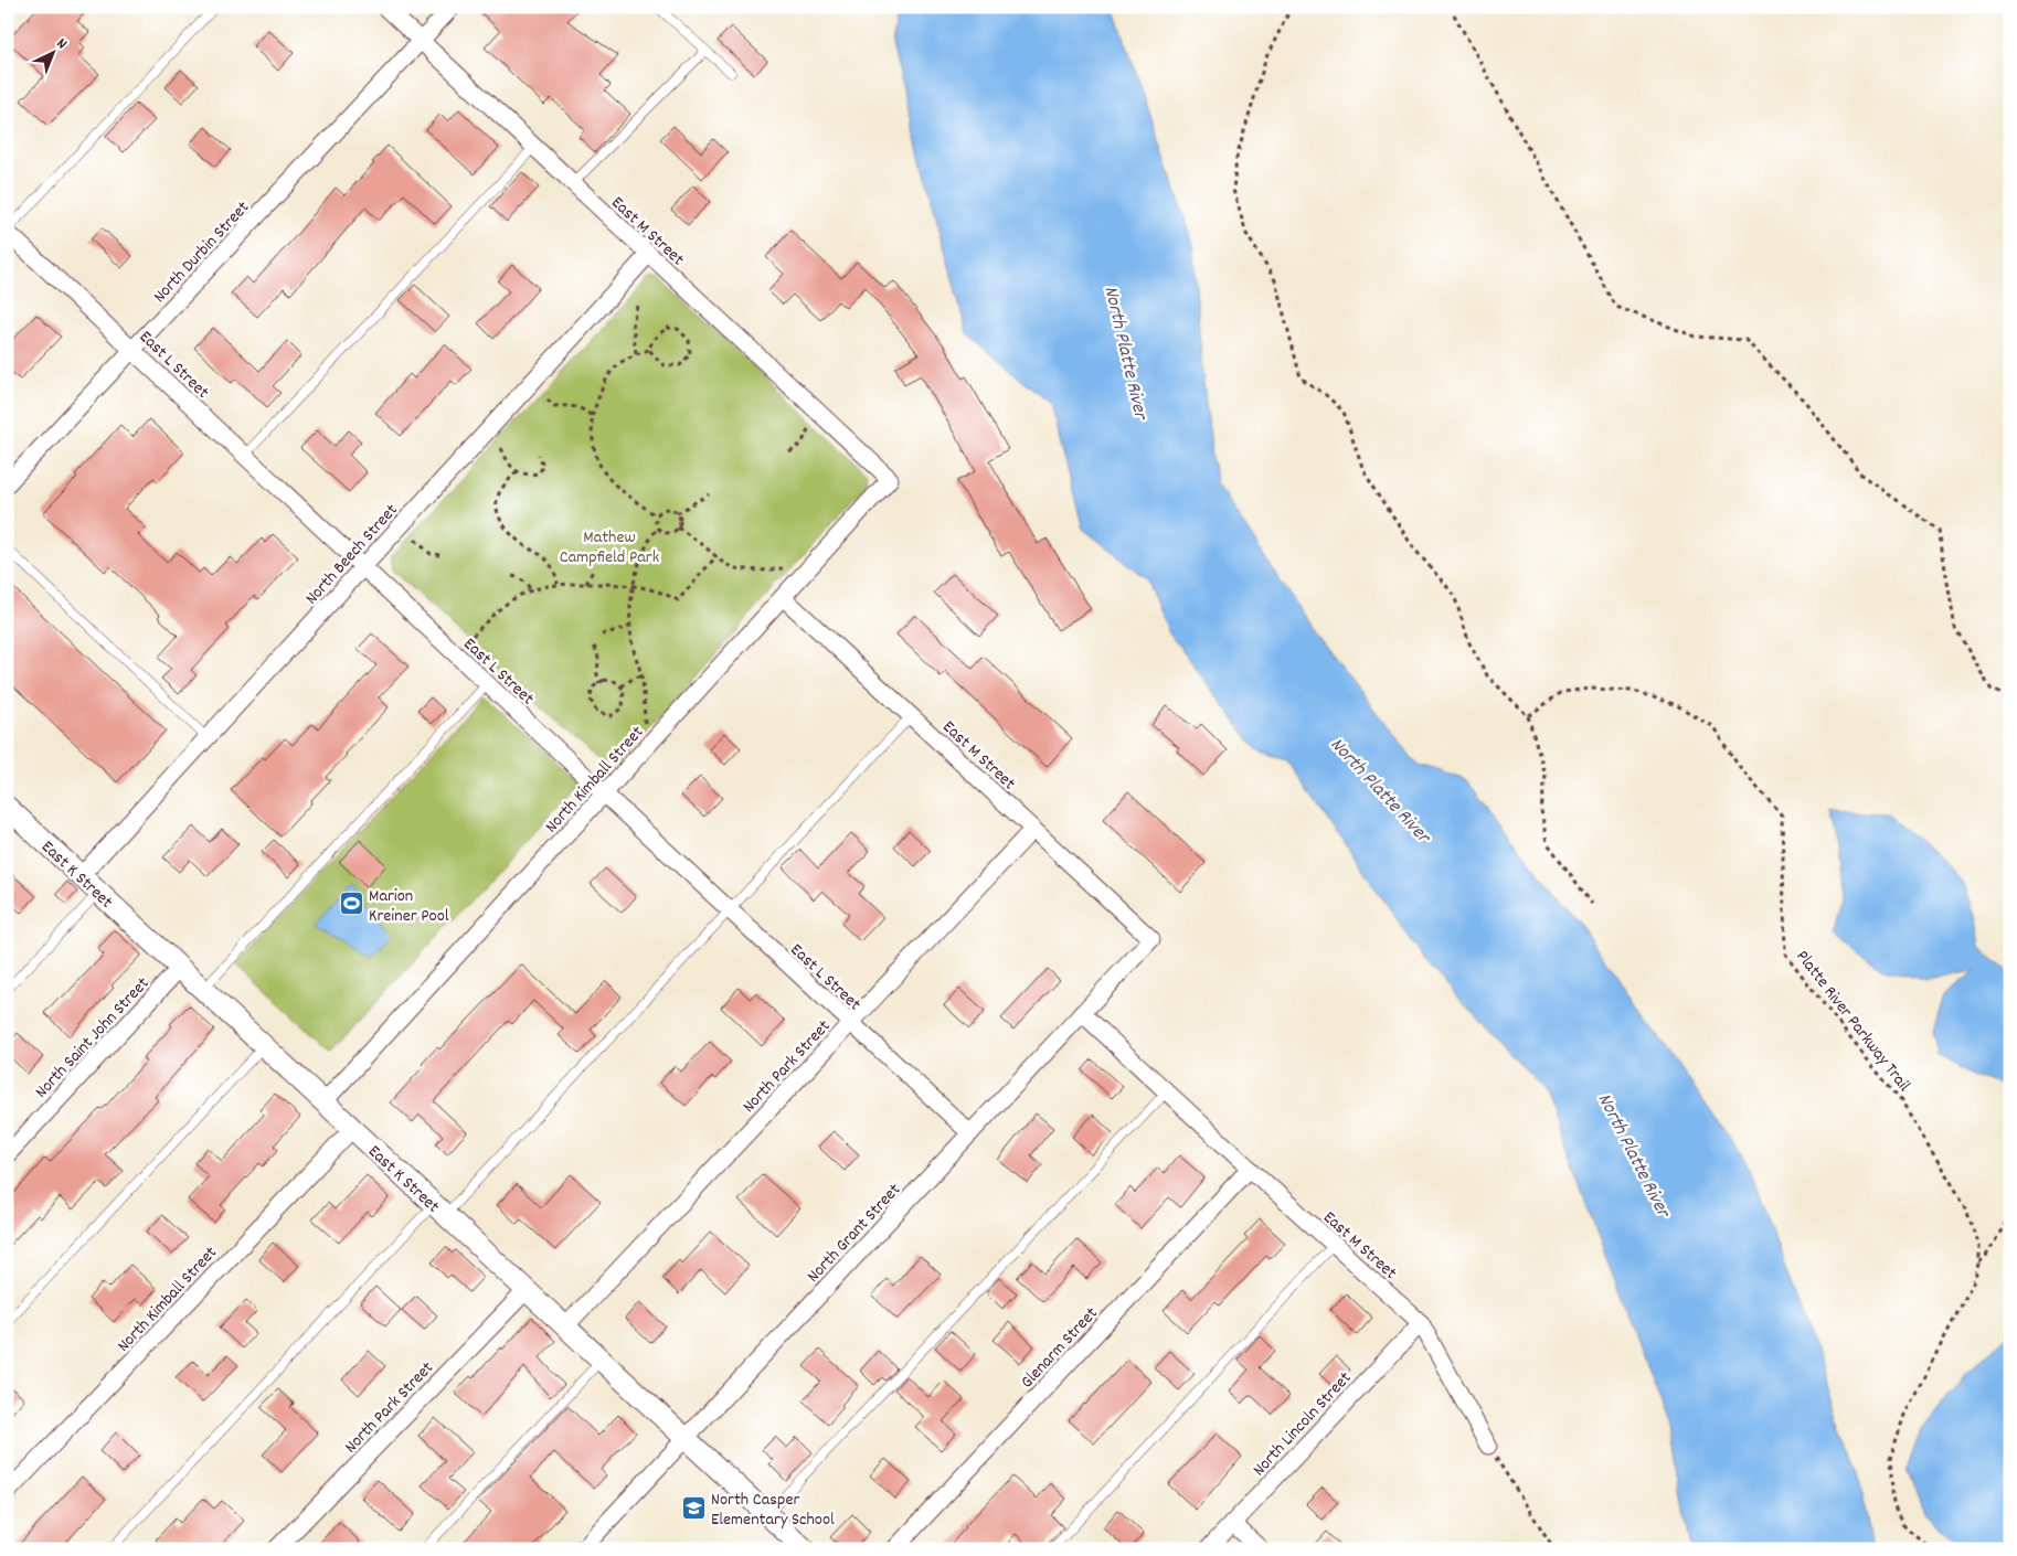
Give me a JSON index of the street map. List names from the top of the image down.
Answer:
{
  "streets": {
    "street": [
      "East M Street",
      "North Durbin Street",
      "East L Street",
      "North Beech Street",
      "North Kimball Street",
      "East K Street",
      "North Saint John Street",
      "North Park Street",
      "North Grant Street",
      "Glenarm Street",
      "North Lincoln Street"
    ],
    "path": ["Platte River Parkway Trail"]
  },
  "crossings": [
    ["East M Street", "North Durbin Street"],
    ["East M Street", "North Beech Street"],
    ["East M Street", "North Kimball Street"],
    ["East M Street", "North Park Street"],
    ["East M Street", "North Grant Street"],
    ["East M Street", "Glenarm Street"],
    ["East M Street", "North Lincoln Street"],
    ["North Durbin Street", "East L Street"],
    ["East L Street", "North Beech Street"],
    ["East L Street", "North Kimball Street"],
    ["East L Street", "North Park Street"],
    ["East L Street", "North Grant Street"],
    ["North Beech Street", "East K Street"],
    ["North Kimball Street", "East K Street"],
    ["East K Street", "North Saint John Street"],
    ["East K Street", "North Park Street"],
    ["East K Street", "North Grant Street"]
  ],
  "water": ["North Platte River"],
  "parks": ["Mathew Campfield Park"],
  "places": {
    "sports": ["Marion Kreiner Pool"],
    "school or university": ["North Casper Elementary School"]
  },
  "north": "top right"
}
